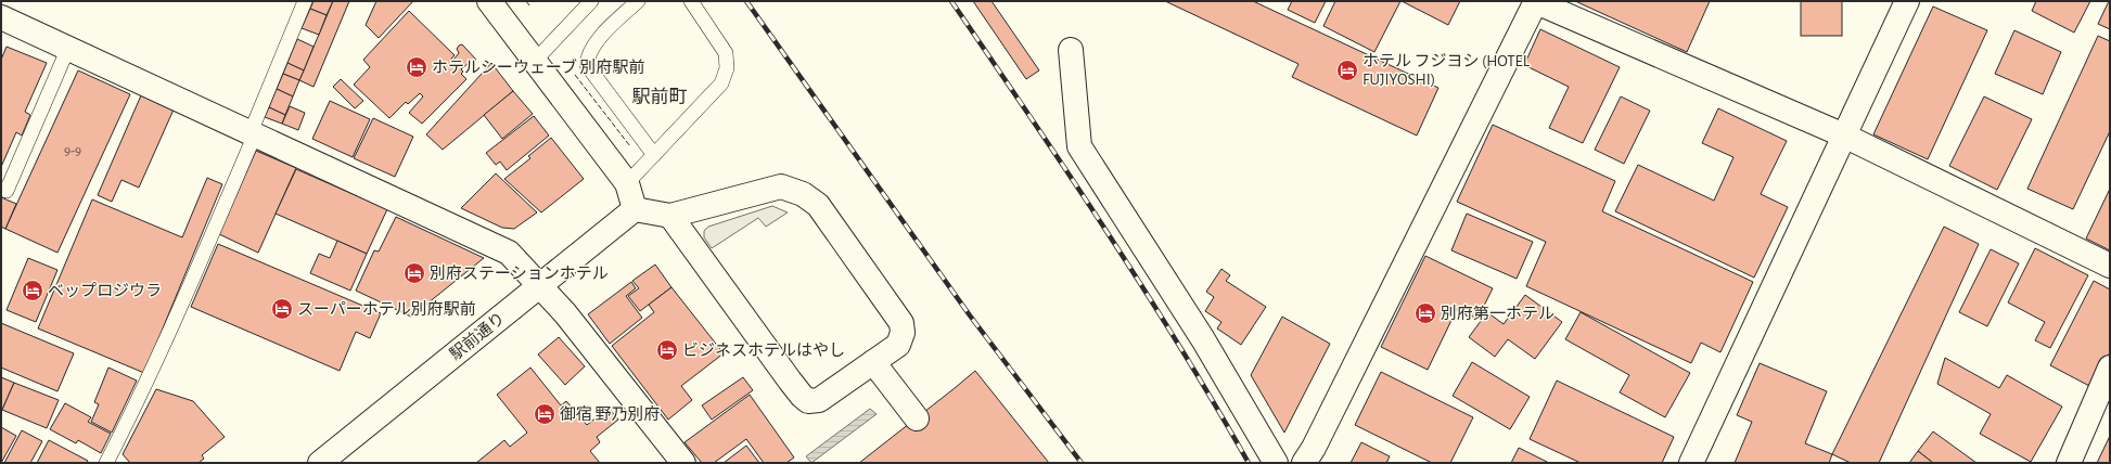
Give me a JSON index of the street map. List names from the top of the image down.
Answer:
{
  "streets": {
    "street": ["駅前通り"]
  },
  "districts": ["駅前町"],
  "places": {
    "hotel": [
      "ホテルシーウェーブ 別府駅前",
      "ホテル フジヨシ (HOTEL FUJIYOSHI)",
      "別府ステーションホテル",
      "ベップロジウラ",
      "スーパーホテル別府駅前",
      "別府第一ホテル",
      "ビジネスホテルはやし",
      "御宿 野乃別府"
    ]
  },
  "house_numbers": ["9-9"]
}
